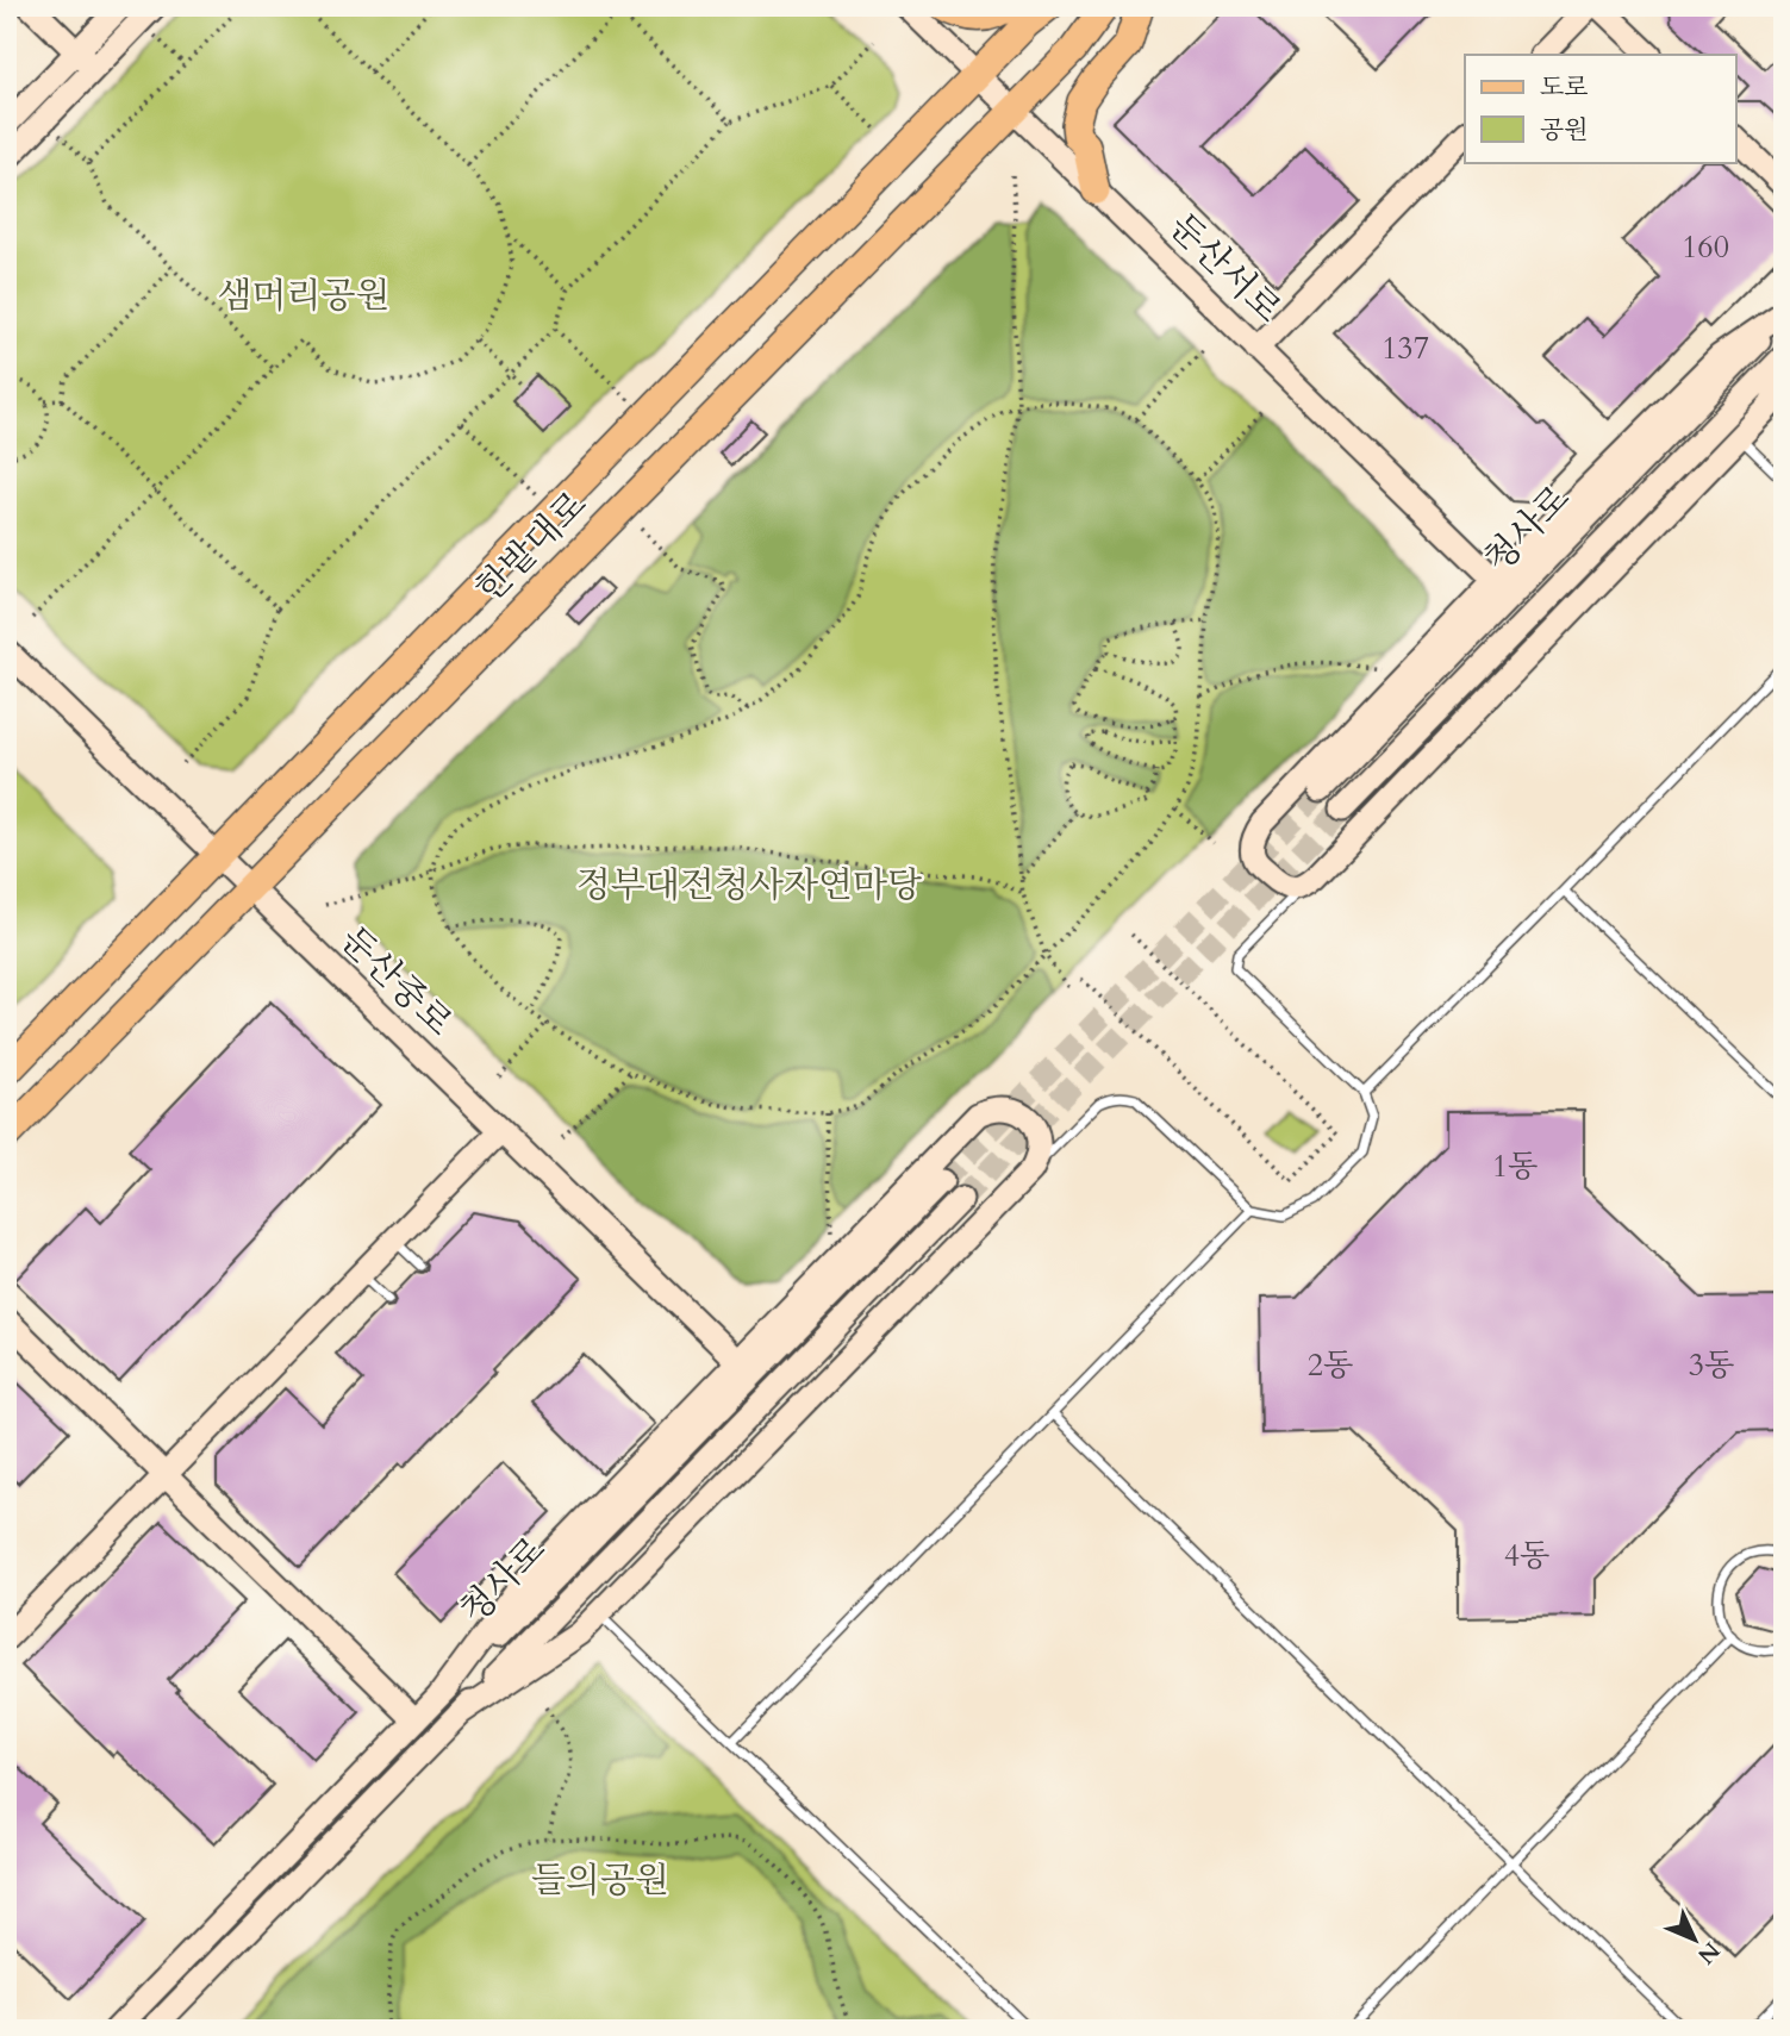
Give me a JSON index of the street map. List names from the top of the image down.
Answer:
{
  "streets": {
    "main road": ["한밭대로"],
    "street": ["둔산서로", "청사로", "둔산중로"]
  },
  "crossings": [
    ["둔산서로", "한밭대로"],
    ["한밭대로", "둔산중로"]
  ],
  "parks": ["샘머리공원", "정부대전청사자연마당", "들의공원"],
  "house_numbers": [
    "160",
    "137",
    "1동",
    "2동",
    "3동",
    "4동"
  ],
  "legend": ["도로", "공원"],
  "north": "bottom right"
}
